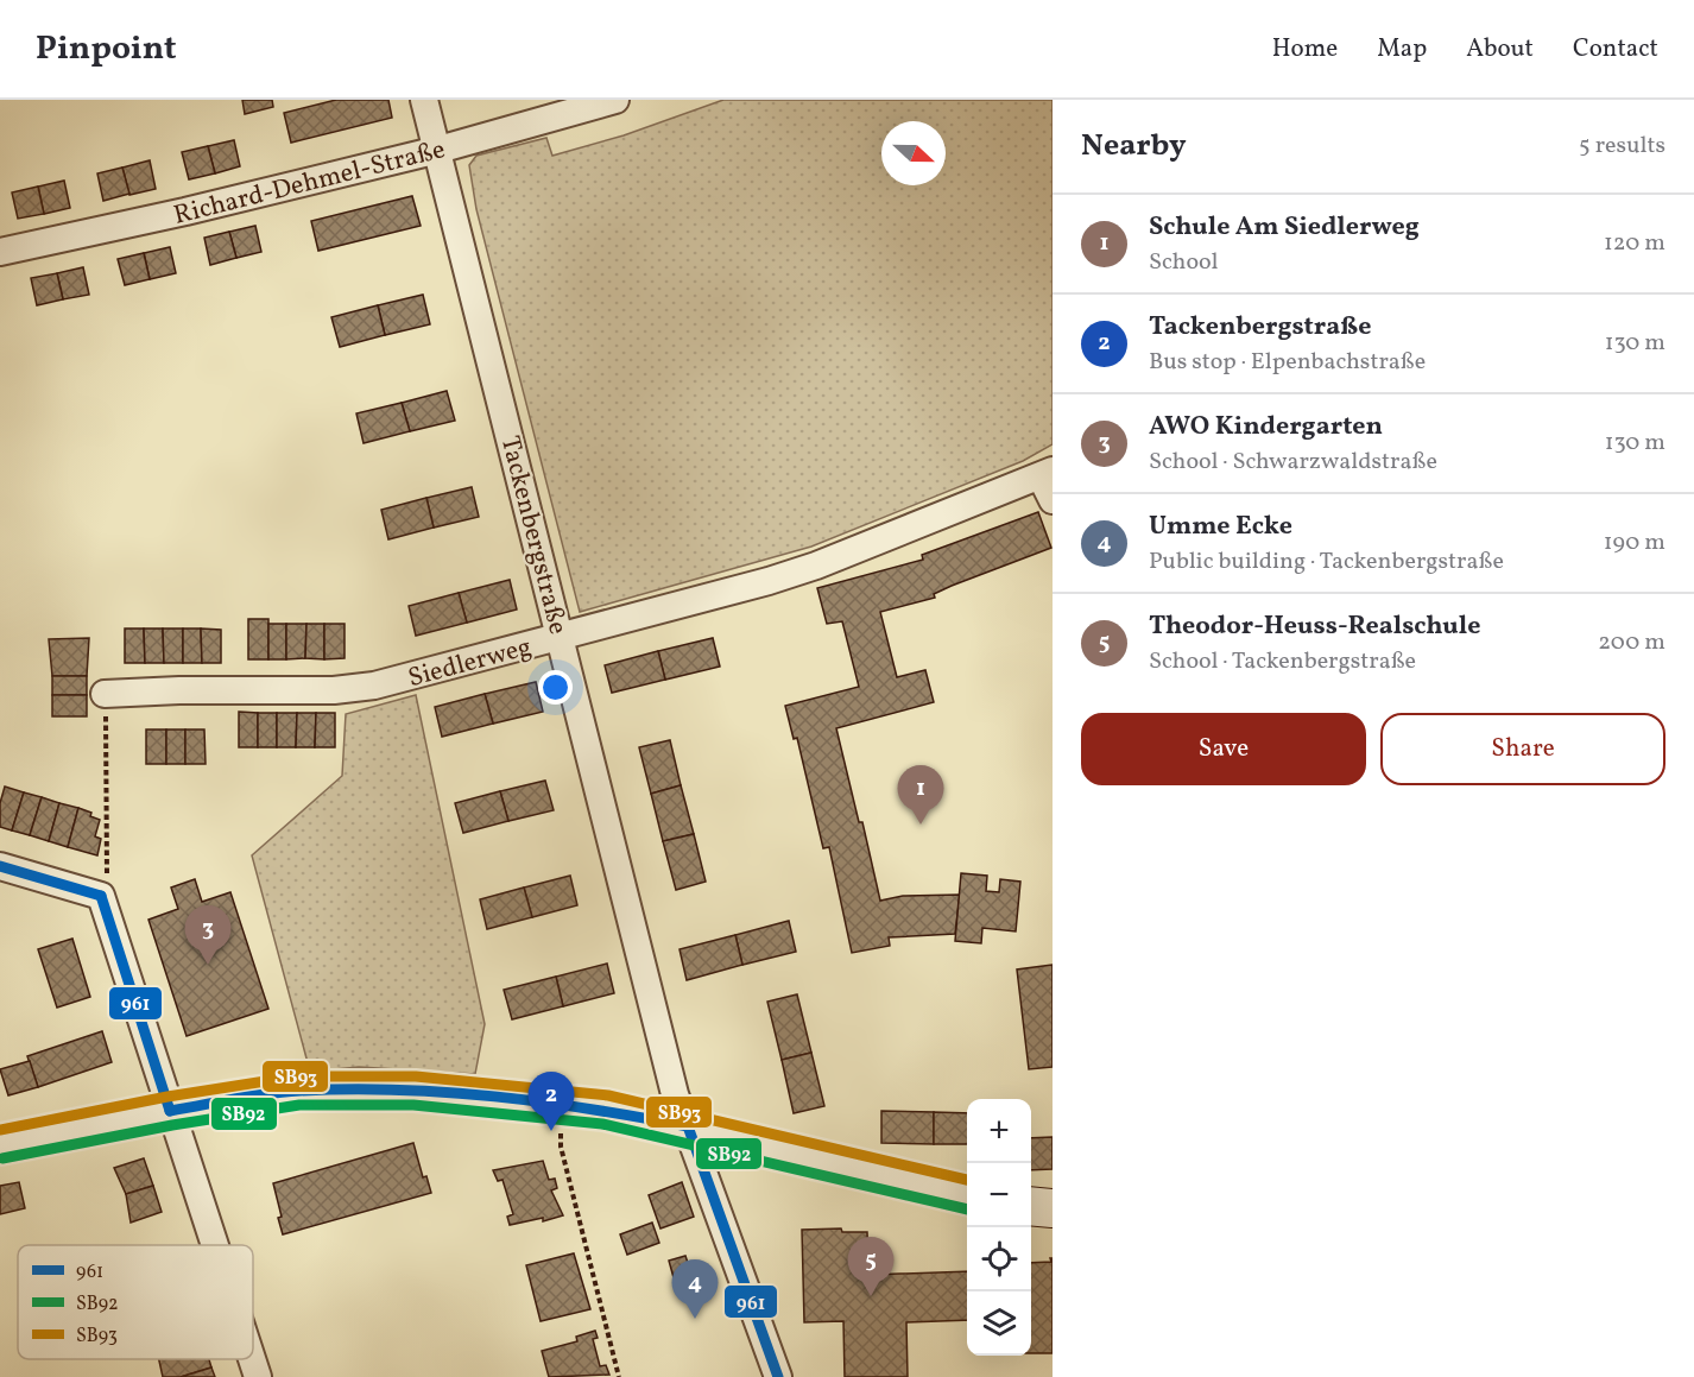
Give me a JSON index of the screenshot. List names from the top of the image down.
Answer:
{
  "streets": {
    "street": ["Richard-Dehmel-Straße", "Tackenbergstraße", "Siedlerweg"]
  },
  "crossings": [
    ["Richard-Dehmel-Straße", "Tackenbergstraße"],
    ["Tackenbergstraße", "Siedlerweg"]
  ],
  "lines": ["transit line 961", "transit line SB93", "transit line SB92"],
  "legend": ["961", "SB92", "SB93"],
  "north": "right",
  "page": {
    "header": "Pinpoint",
    "nav": [
      "Home",
      "Map",
      "About",
      "Contact"
    ],
    "heading": ["Nearby", "5 results"],
    "list": [
      {
        "mark": "1",
        "name": "Schule Am Siedlerweg",
        "note": "School",
        "value": "120 m"
      },
      {
        "mark": "2",
        "name": "Tackenbergstraße",
        "note": "Bus stop · Elpenbachstraße",
        "value": "130 m"
      },
      {
        "mark": "3",
        "name": "AWO Kindergarten",
        "note": "School · Schwarzwaldstraße",
        "value": "130 m"
      },
      {
        "mark": "4",
        "name": "Umme Ecke",
        "note": "Public building · Tackenbergstraße",
        "value": "190 m"
      },
      {
        "mark": "5",
        "name": "Theodor-Heuss-Realschule",
        "note": "School · Tackenbergstraße",
        "value": "200 m"
      }
    ],
    "buttons": ["Save", "Share"],
    "pins": [
      "1",
      "3",
      "2",
      "5",
      "4"
    ],
    "map_buttons": ["+", "−"]
  }
}
